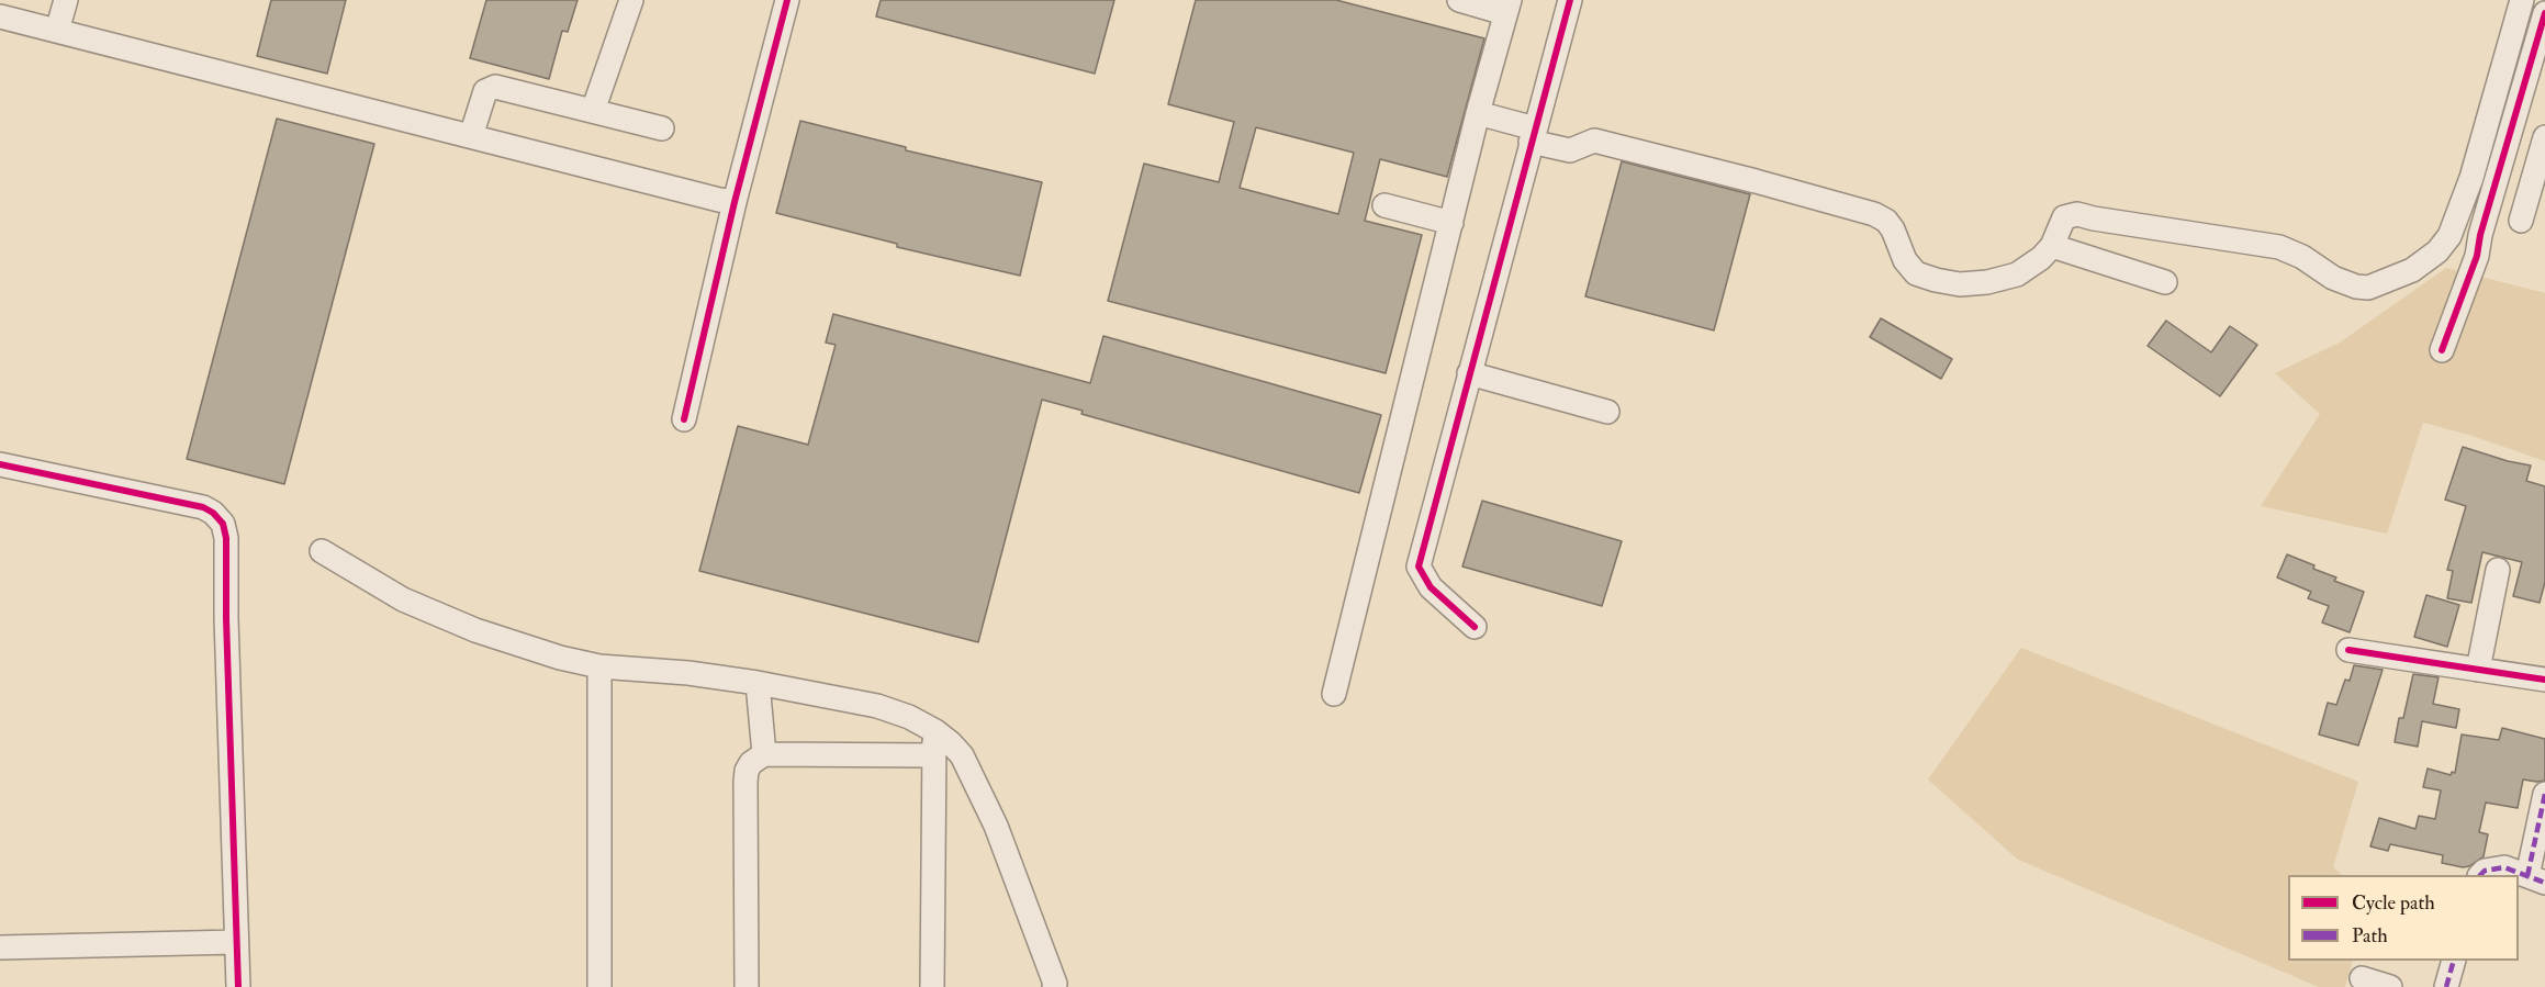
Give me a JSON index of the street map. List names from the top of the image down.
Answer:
{
  "legend": ["Cycle path", "Path"]
}
